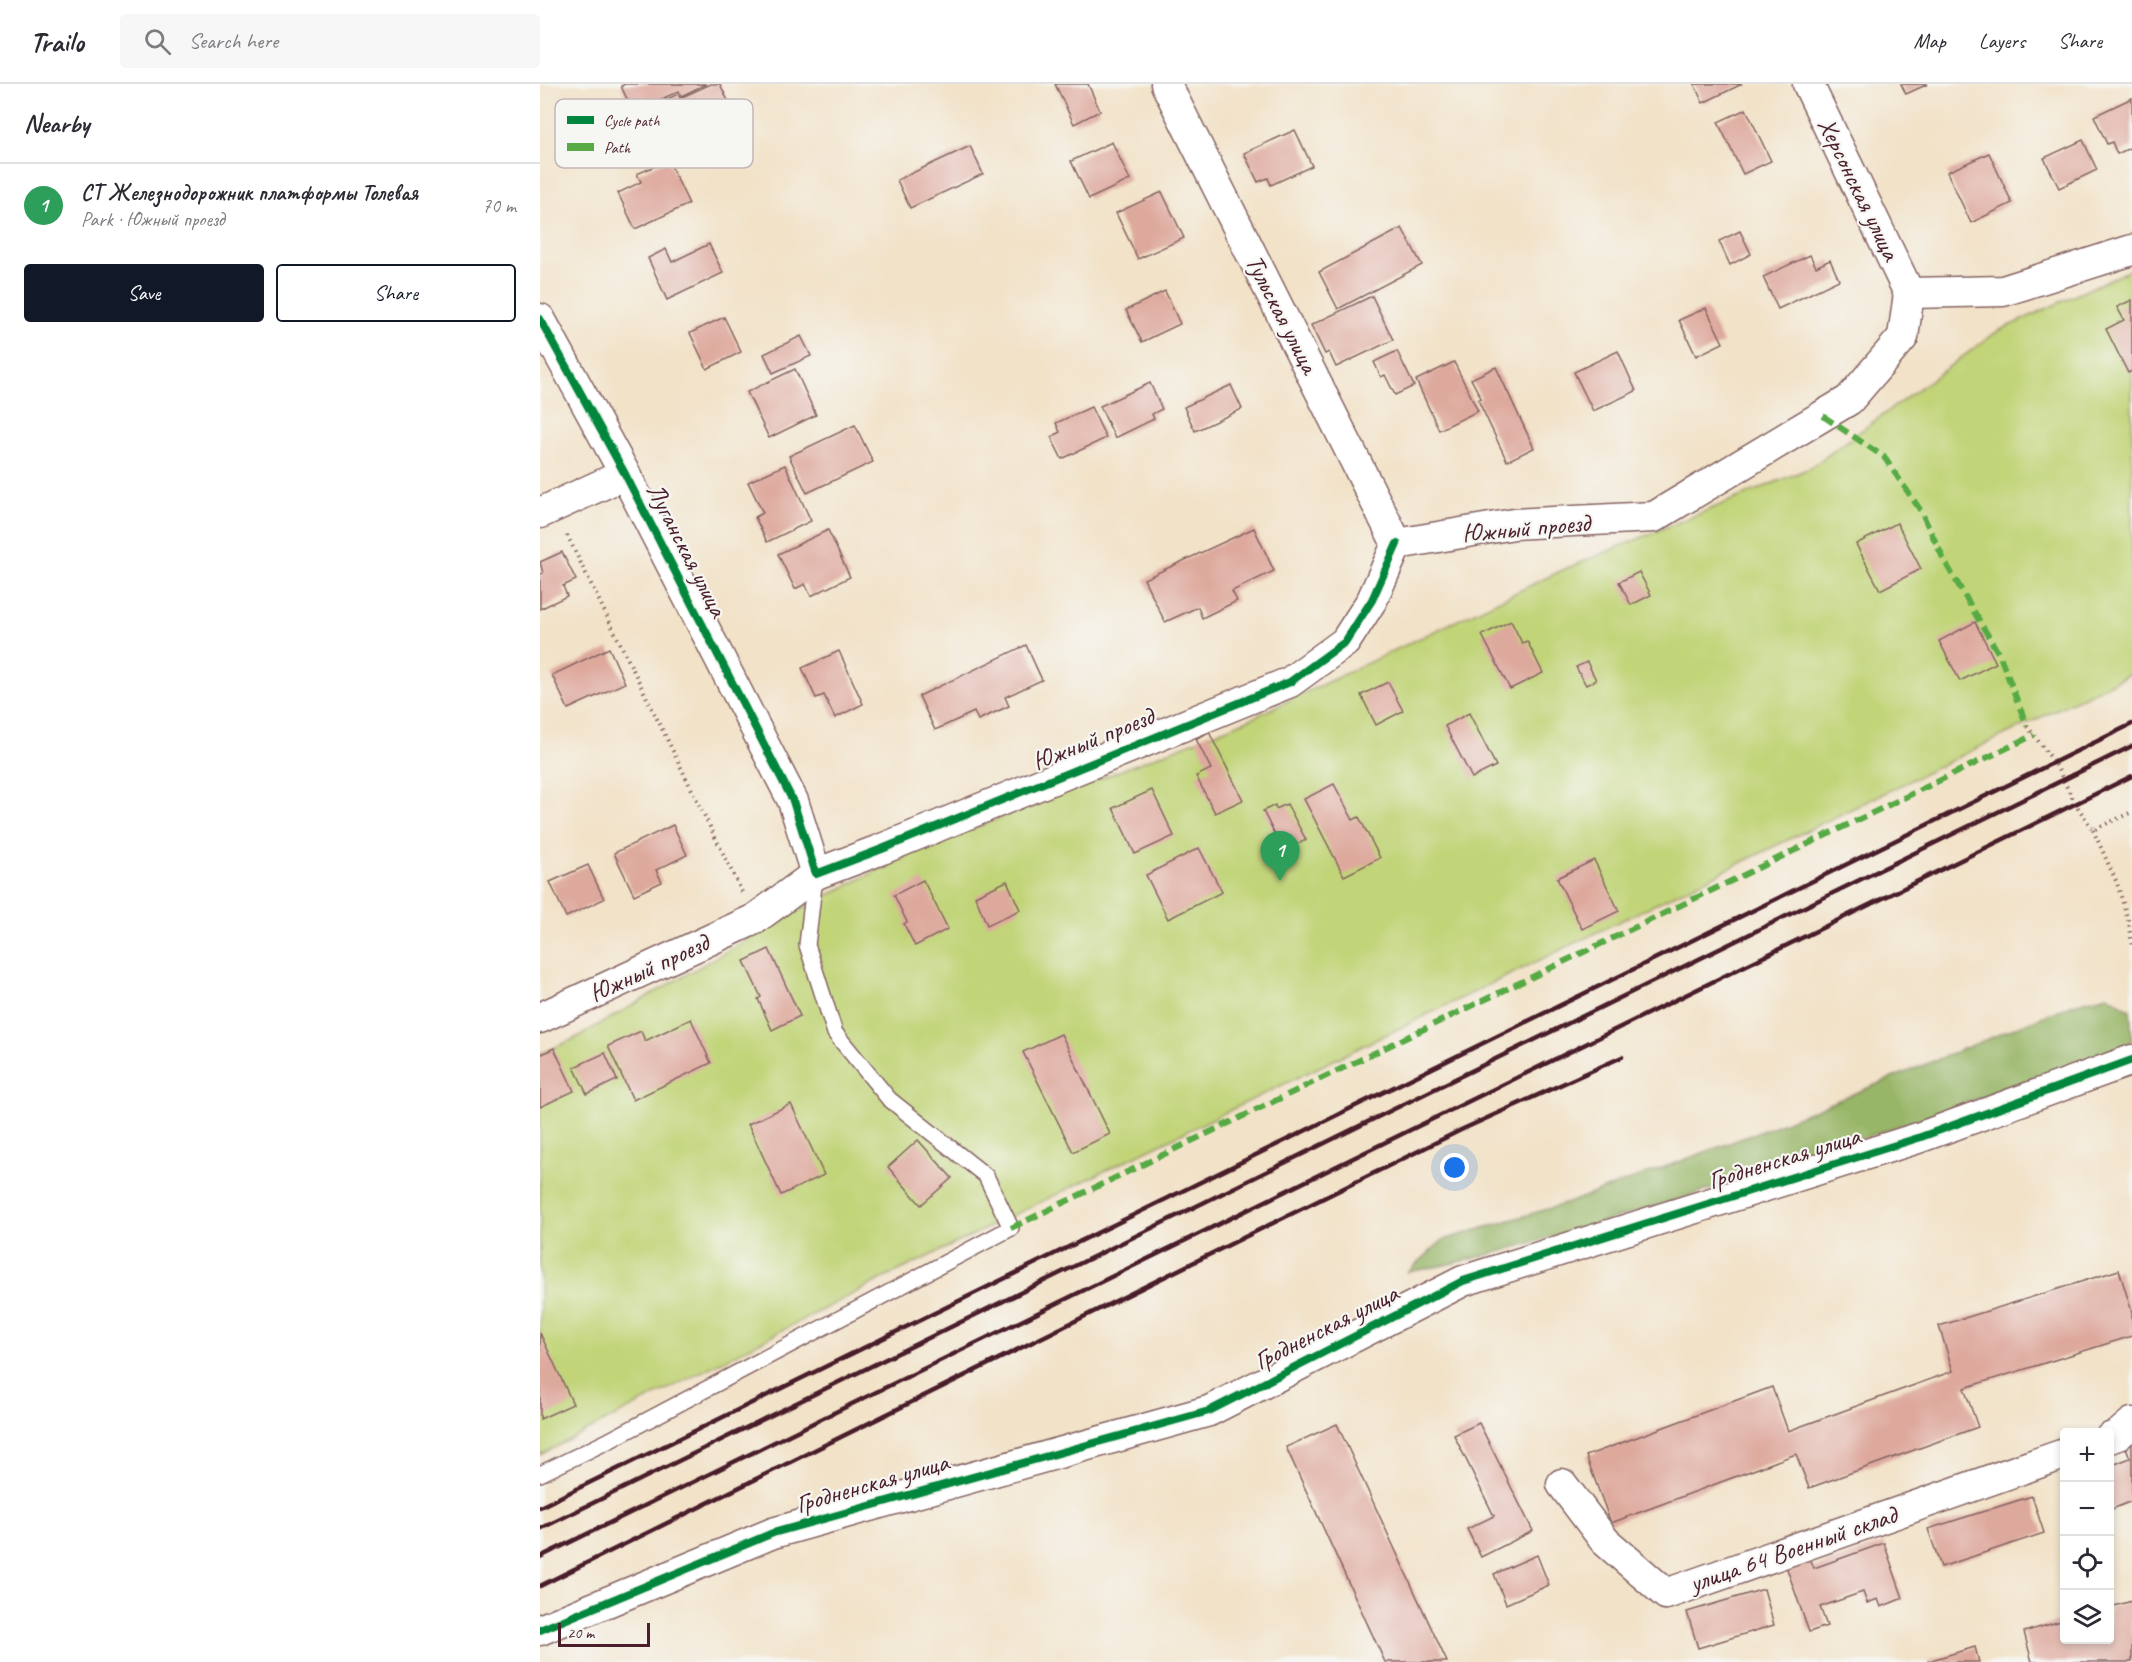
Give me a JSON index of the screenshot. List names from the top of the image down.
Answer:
{
  "streets": {
    "street": [
      "Херсонская улица",
      "Тульская улица",
      "Южный проезд",
      "Луганская улица",
      "Гродненская улица",
      "улица 64 Военный склад"
    ]
  },
  "crossings": [
    ["Херсонская улица", "Южный проезд"],
    ["Тульская улица", "Южный проезд"],
    ["Южный проезд", "Луганская улица"]
  ],
  "legend": ["Cycle path", "Path"],
  "scale_bar": "20 m",
  "page": {
    "header": "Trailo",
    "search": "Search here",
    "nav": ["Map", "Layers", "Share"],
    "heading": "Nearby",
    "list": [
      {
        "mark": "1",
        "name": "СТ Железнодорожник платформы Толевая",
        "note": "Park · Южный проезд",
        "value": "70 m"
      }
    ],
    "buttons": ["Save", "Share"],
    "pins": "1",
    "map_buttons": ["+", "−"],
    "scale": "20 m"
  }
}
